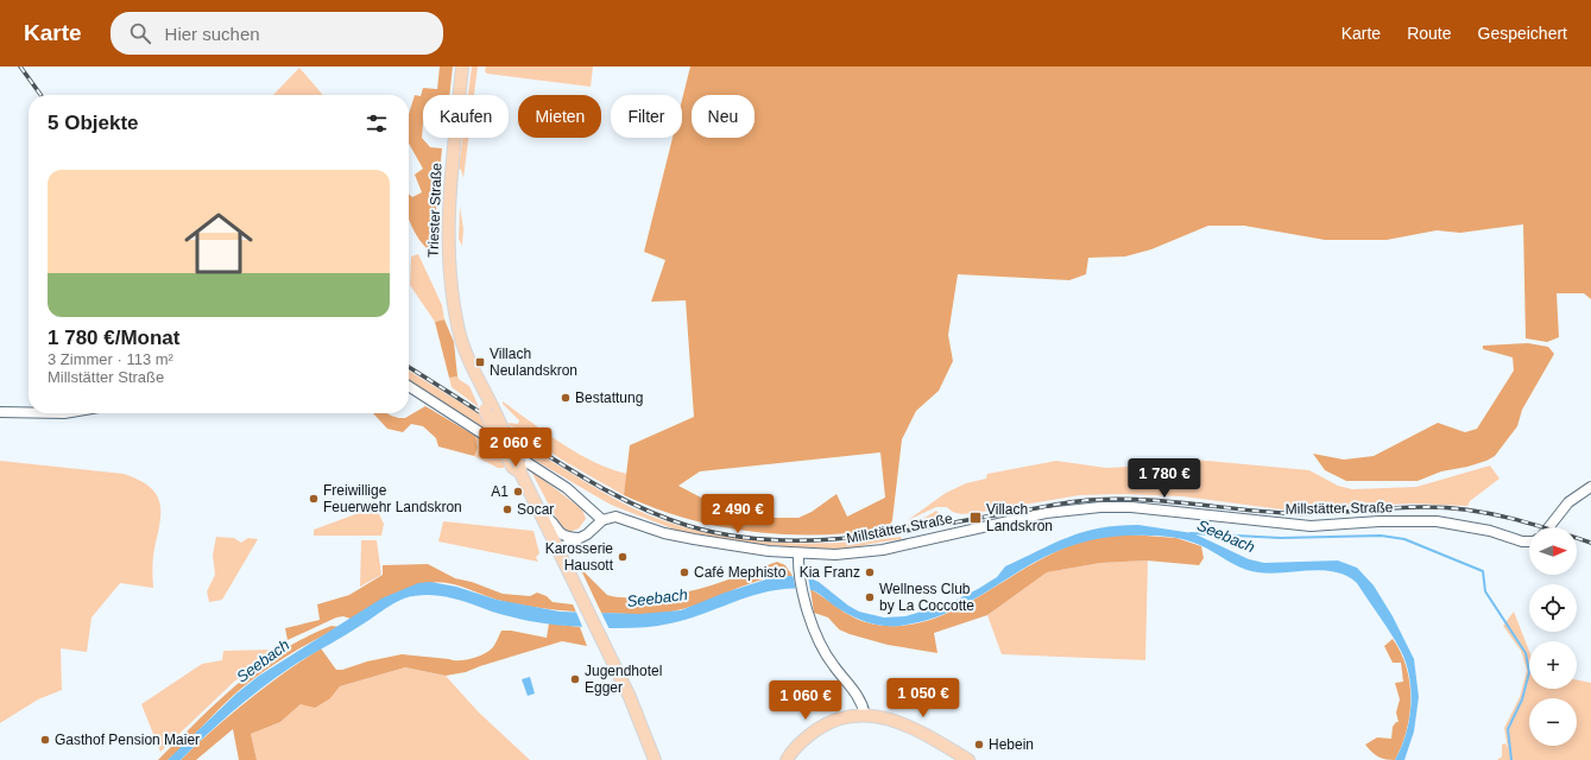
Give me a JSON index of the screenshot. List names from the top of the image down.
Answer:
{
  "streets": {
    "main road": ["Triester Straße"],
    "street": ["Millstätter Straße"]
  },
  "water": ["Seebach"],
  "places": {
    "transit": ["Villach Neulandskron", "Villach Landskron"],
    "other": [
      "Bestattung",
      "A1",
      "Freiwillige Feuerwehr Landskron",
      "Socar",
      "Karosserie Hausott",
      "Café Mephisto",
      "Kia Franz",
      "Wellness Club by La Coccotte",
      "Jugendhotel Egger",
      "Gasthof Pension Maier",
      "Hebein"
    ]
  },
  "north": "right",
  "page": {
    "header": "Karte",
    "search": "Hier suchen",
    "nav": ["Karte", "Route", "Gespeichert"],
    "chip": [
      "Kaufen",
      "Mieten",
      "Filter",
      "Neu"
    ],
    "heading": "5 Objekte",
    "list": [
      {
        "name": "1 780 €/Monat",
        "note": "3 Zimmer · 113 m² · Millstätter Straße"
      }
    ],
    "price": [
      "2 060 €",
      "1 780 €",
      "2 490 €",
      "1 050 €",
      "1 060 €"
    ],
    "map_buttons": ["+", "−"]
  }
}
